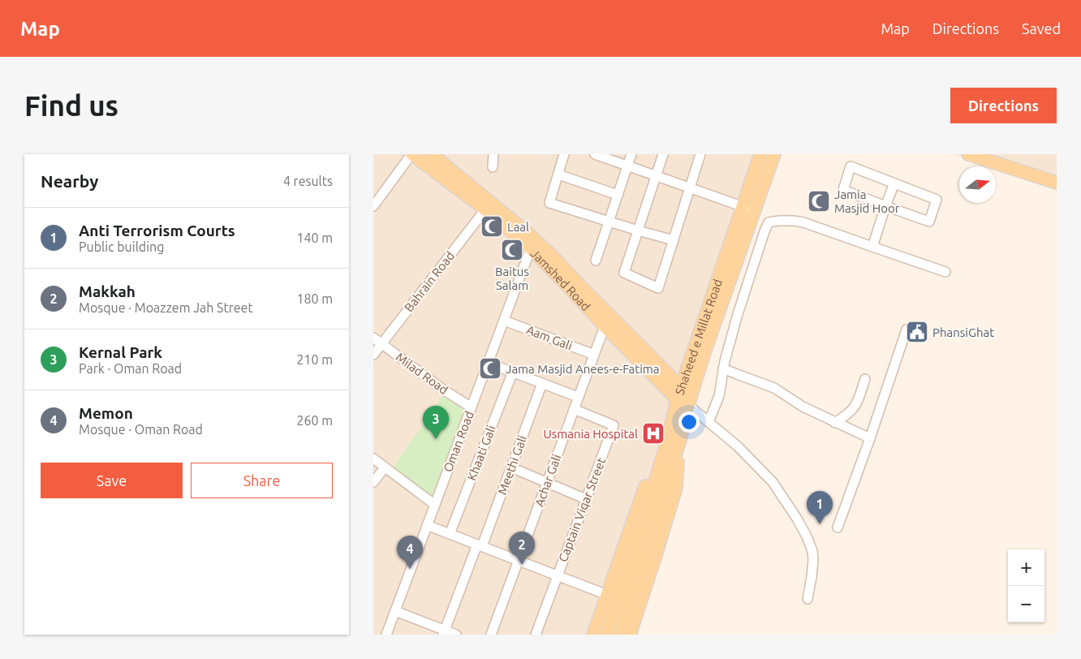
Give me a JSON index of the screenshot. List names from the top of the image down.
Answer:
{
  "streets": {
    "main road": ["Jamshed Road", "Shaheed e Millat Road"],
    "street": [
      "Bahrain Road",
      "Aam Gali",
      "Milad Road",
      "Oman Road",
      "Khaati Gali",
      "Meethi Gali",
      "Achar Gali",
      "Captain Viqar Street"
    ]
  },
  "crossings": [
    ["Jamshed Road", "Bahrain Road"],
    ["Jamshed Road", "Shaheed e Millat Road"],
    ["Jamshed Road", "Oman Road"],
    ["Jamshed Road", "Achar Gali"],
    ["Bahrain Road", "Milad Road"],
    ["Aam Gali", "Oman Road"],
    ["Aam Gali", "Achar Gali"],
    ["Milad Road", "Oman Road"],
    ["Achar Gali", "Captain Viqar Street"]
  ],
  "places": {
    "mosque": [
      "Jamia Masjid Hoor",
      "Laal",
      "Baitus Salam",
      "Jama Masjid Anees-e-Fatima"
    ],
    "public building": ["PhansiGhat"],
    "hospital": ["Usmania Hospital"]
  },
  "north": "right",
  "page": {
    "header": "Map",
    "nav": ["Map", "Directions", "Saved"],
    "buttons": [
      "Directions",
      ["Save", "Share"]
    ],
    "title": "Find us",
    "heading": ["Nearby", "4 results"],
    "list": [
      {
        "mark": "1",
        "name": "Anti Terrorism Courts",
        "note": "Public building",
        "value": "140 m"
      },
      {
        "mark": "2",
        "name": "Makkah",
        "note": "Mosque · Moazzem Jah Street",
        "value": "180 m"
      },
      {
        "mark": "3",
        "name": "Kernal Park",
        "note": "Park · Oman Road",
        "value": "210 m"
      },
      {
        "mark": "4",
        "name": "Memon",
        "note": "Mosque · Oman Road",
        "value": "260 m"
      }
    ],
    "pins": [
      "3",
      "1",
      "2",
      "4"
    ],
    "map_buttons": ["+", "−"]
  }
}
